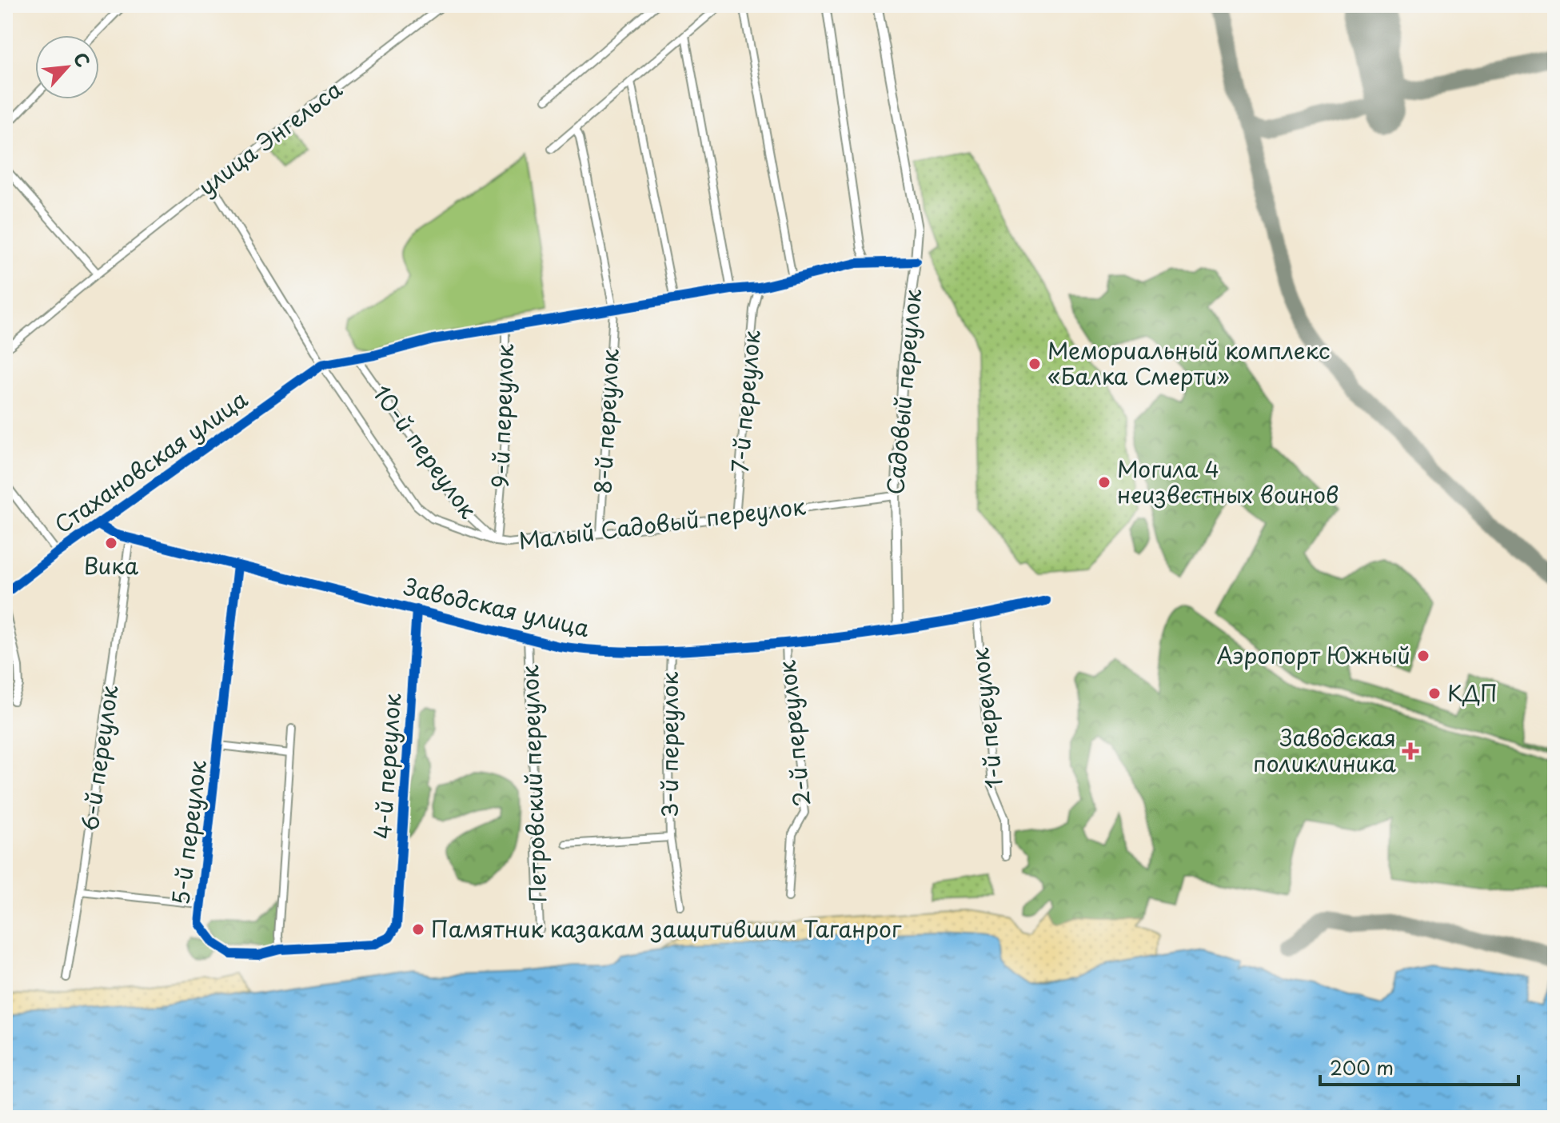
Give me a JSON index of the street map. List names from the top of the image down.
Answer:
{
  "streets": {
    "street": [
      "улица Энгельса",
      "Садовый переулок",
      "7-й переулок",
      "9-й переулок",
      "8-й переулок",
      "10-й переулок",
      "Стахановская улица",
      "Малый Садовый переулок",
      "Заводская улица",
      "1-й переулок",
      "2-й переулок",
      "3-й переулок",
      "6-й переулок",
      "4-й переулок",
      "Петровский переулок",
      "5-й переулок"
    ]
  },
  "crossings": [
    ["Садовый переулок", "Малый Садовый переулок"],
    ["Садовый переулок", "Заводская улица"],
    ["7-й переулок", "Малый Садовый переулок"],
    ["9-й переулок", "10-й переулок"],
    ["9-й переулок", "Малый Садовый переулок"],
    ["8-й переулок", "Малый Садовый переулок"],
    ["10-й переулок", "Малый Садовый переулок"],
    ["Стахановская улица", "Малый Садовый переулок"],
    ["Стахановская улица", "Заводская улица"],
    ["Заводская улица", "1-й переулок"],
    ["Заводская улица", "2-й переулок"],
    ["Заводская улица", "3-й переулок"],
    ["Заводская улица", "6-й переулок"],
    ["Заводская улица", "4-й переулок"],
    ["Заводская улица", "Петровский переулок"],
    ["Заводская улица", "5-й переулок"],
    ["6-й переулок", "5-й переулок"],
    ["4-й переулок", "5-й переулок"]
  ],
  "places": {
    "other": [
      "Мемориальный комплекс «Балка Смерти»",
      "Могила 4 неизвестных воинов",
      "Вика",
      "Аэропорт Южный",
      "КДП",
      "Памятник казакам защитившим Таганрог"
    ],
    "health": ["Заводская поликлиника"]
  },
  "scale_bar": "200 m",
  "north": "top right"
}
